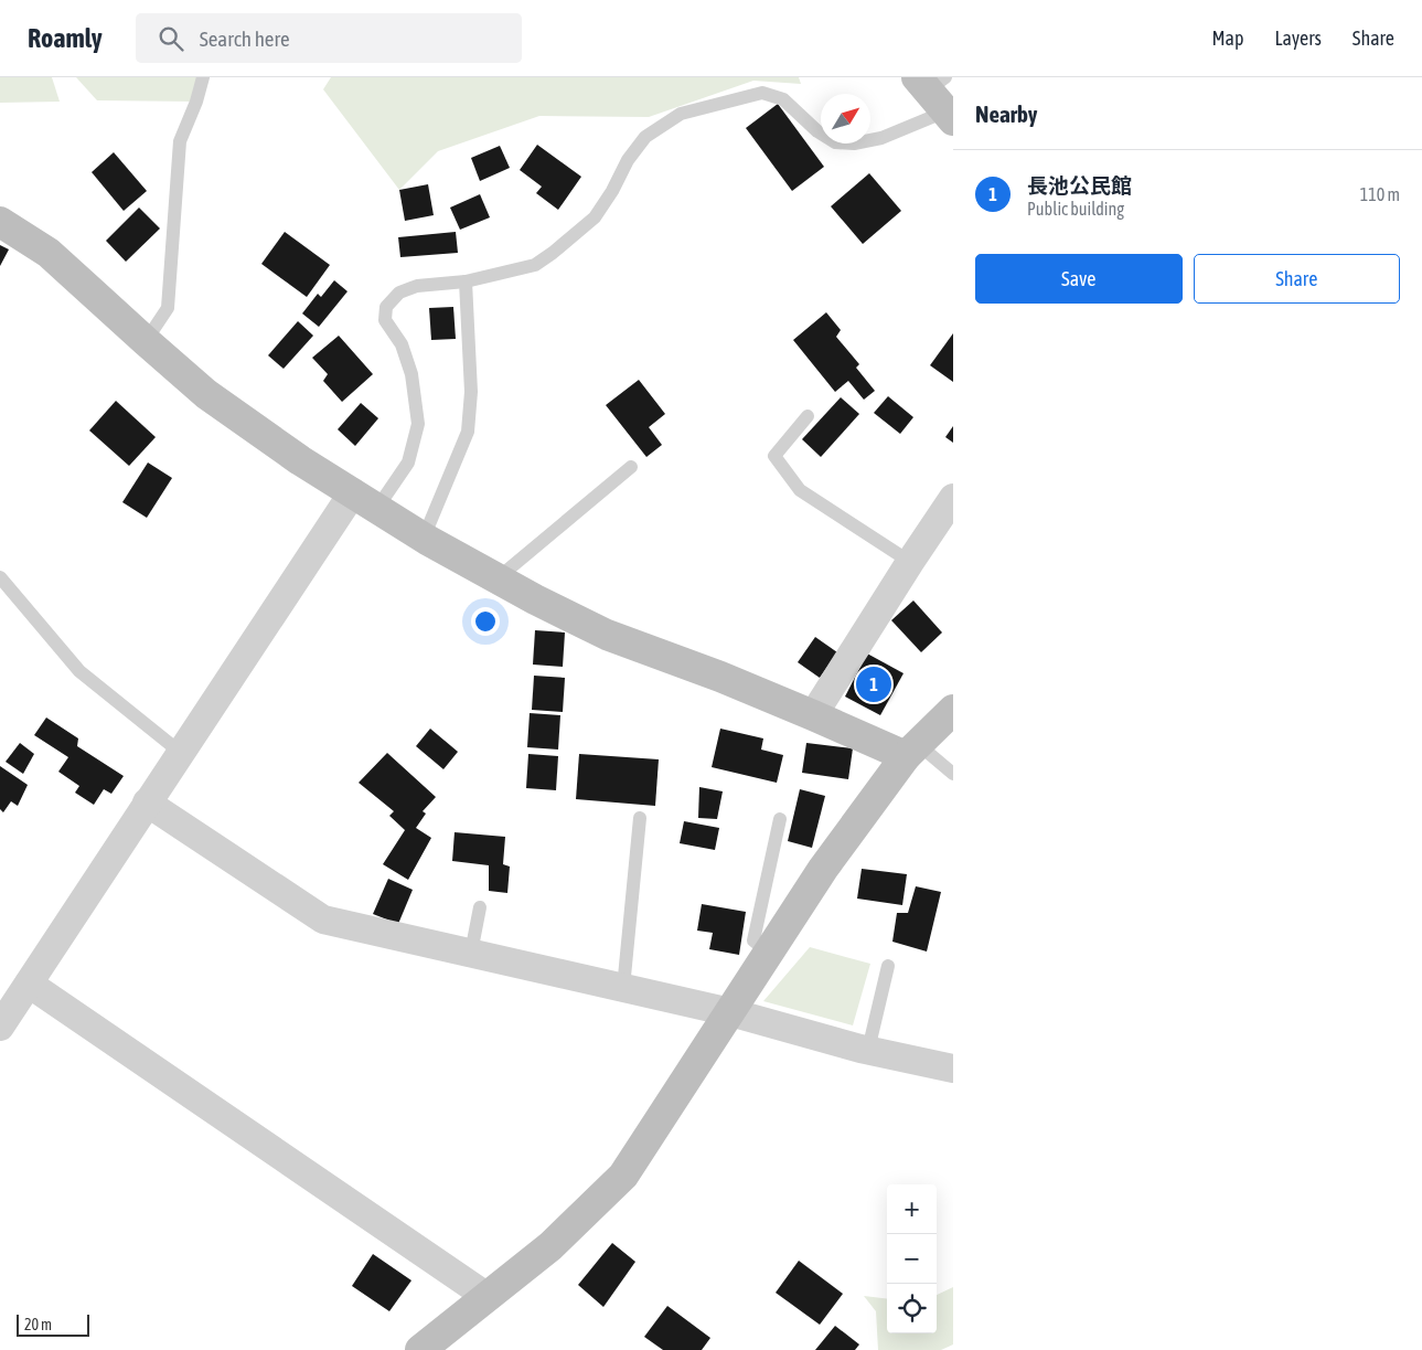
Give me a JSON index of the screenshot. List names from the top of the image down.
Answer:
{
  "scale_bar": "20 m",
  "north": "top right",
  "page": {
    "header": "Roamly",
    "search": "Search here",
    "nav": ["Map", "Layers", "Share"],
    "heading": "Nearby",
    "list": [
      {
        "mark": "1",
        "name": "長池公民館",
        "note": "Public building",
        "value": "110 m"
      }
    ],
    "buttons": ["Save", "Share"],
    "pins": "1",
    "map_buttons": ["+", "−"],
    "scale": "20 m"
  }
}
